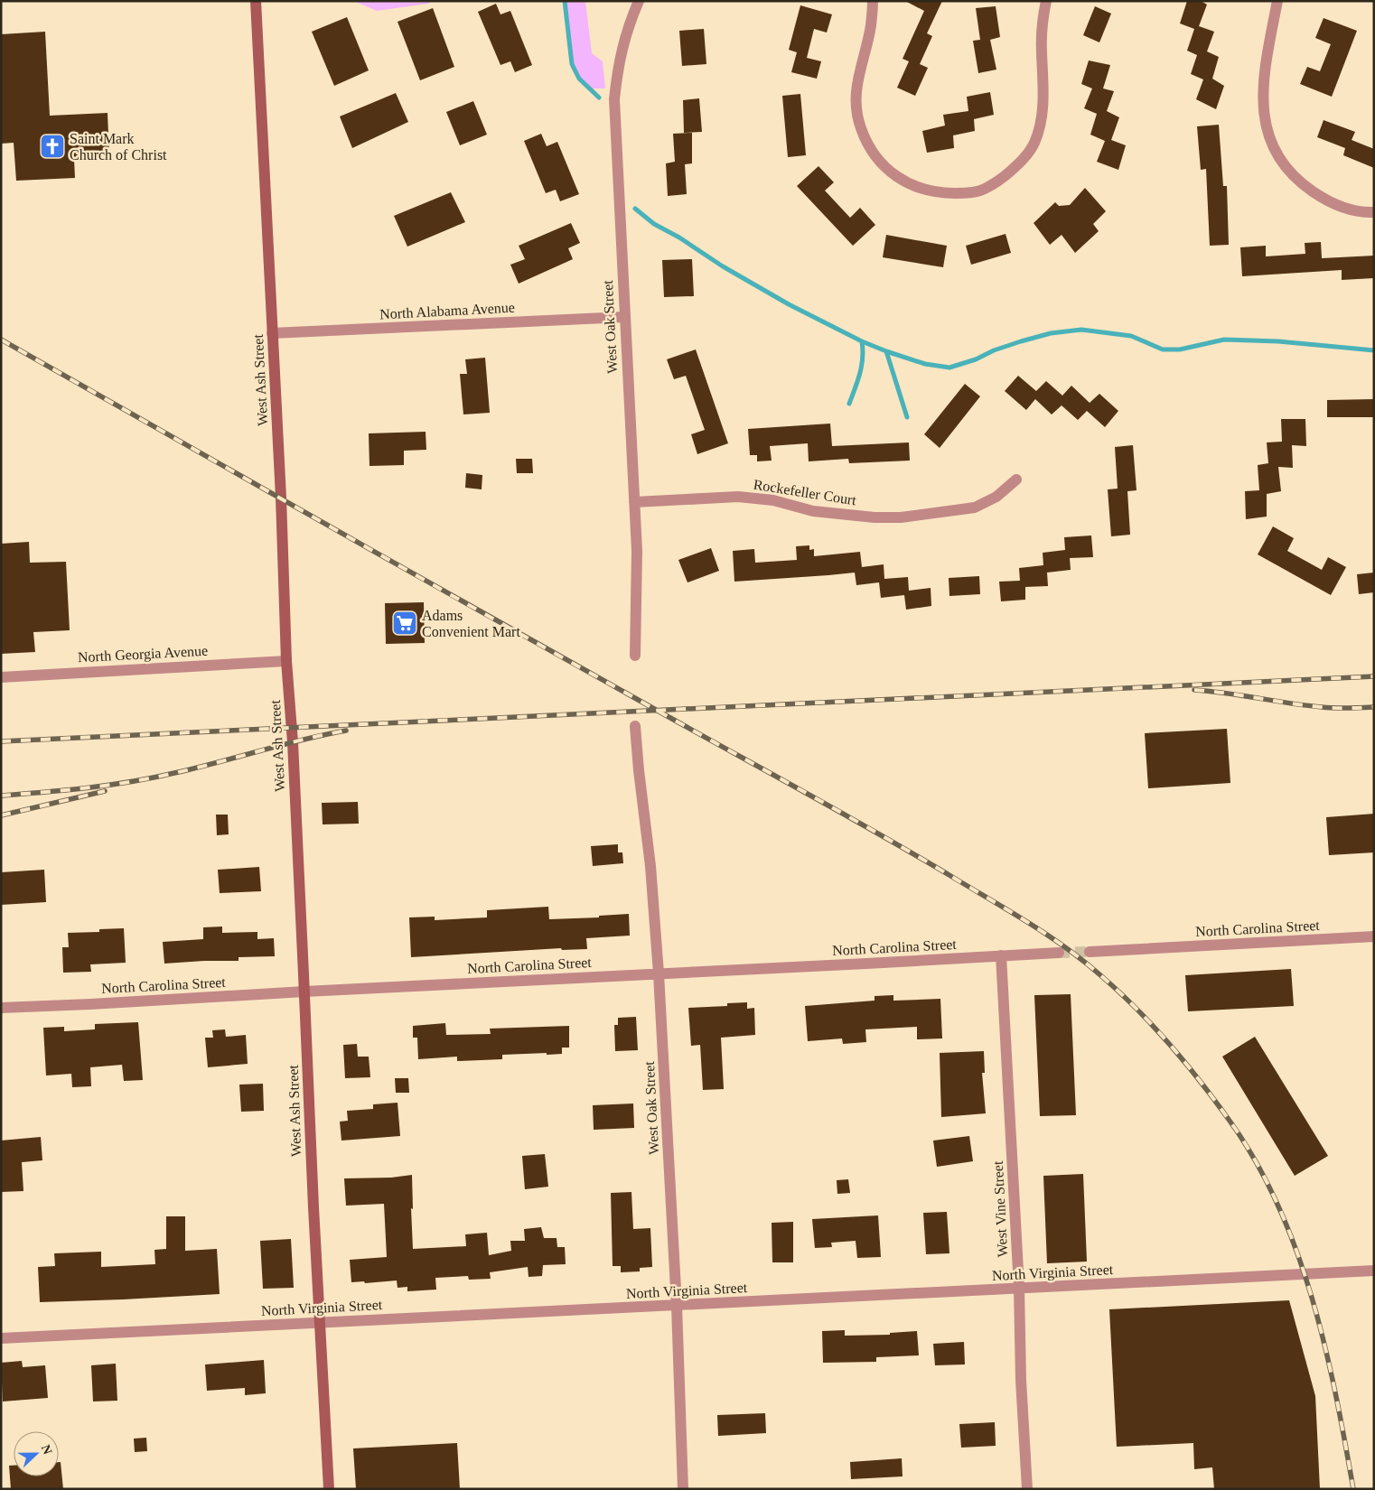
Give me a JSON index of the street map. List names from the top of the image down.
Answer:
{
  "streets": {
    "main road": ["West Ash Street"],
    "street": [
      "North Alabama Avenue",
      "West Oak Street",
      "Rockefeller Court",
      "North Georgia Avenue",
      "North Carolina Street",
      "West Vine Street",
      "North Virginia Street"
    ]
  },
  "crossings": [
    ["North Alabama Avenue", "West Oak Street"],
    ["North Alabama Avenue", "West Ash Street"],
    ["West Oak Street", "Rockefeller Court"],
    ["West Oak Street", "North Carolina Street"],
    ["West Oak Street", "North Virginia Street"],
    ["West Ash Street", "North Georgia Avenue"],
    ["West Ash Street", "North Carolina Street"],
    ["West Ash Street", "North Virginia Street"],
    ["North Carolina Street", "West Vine Street"],
    ["West Vine Street", "North Virginia Street"]
  ],
  "places": {
    "church": ["Saint Mark Church of Christ"],
    "supermarket": ["Adams Convenient Mart"]
  },
  "north": "right"
}
